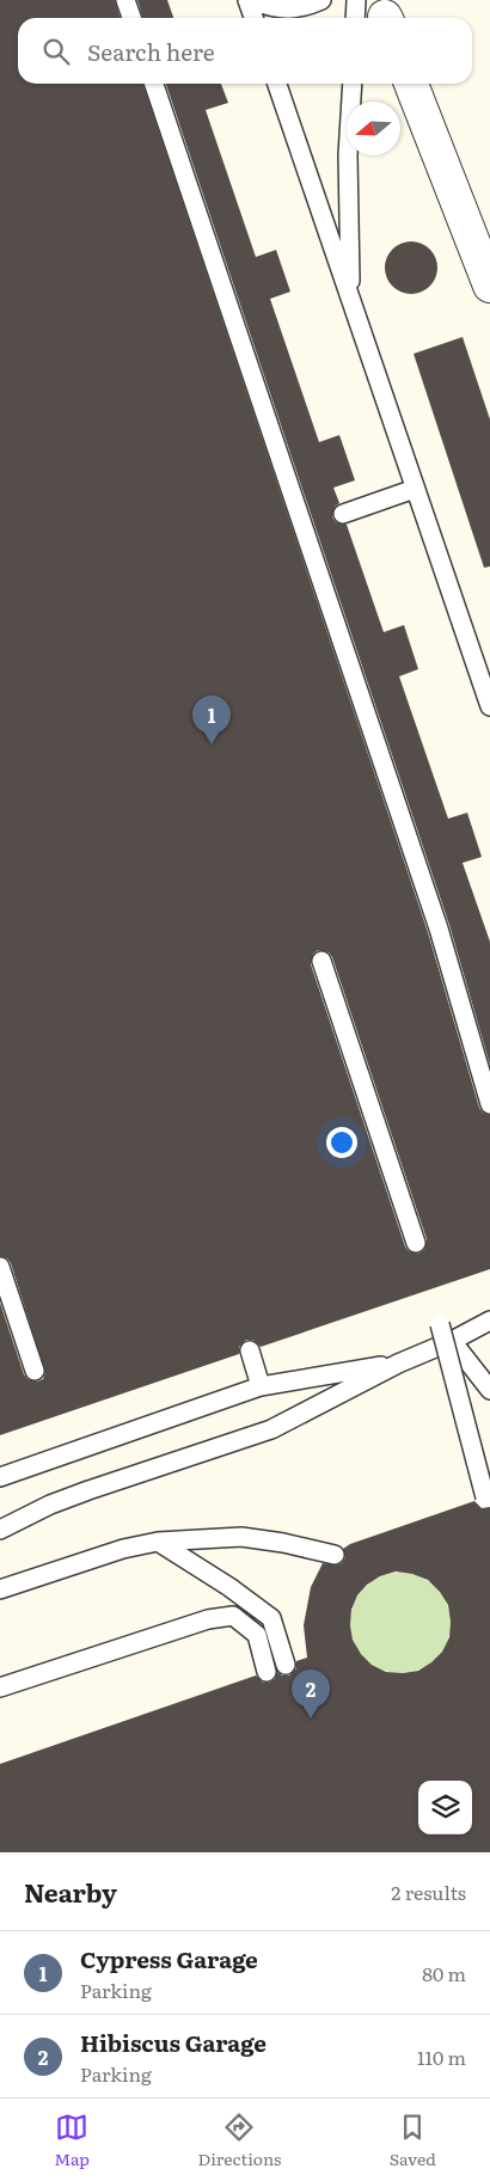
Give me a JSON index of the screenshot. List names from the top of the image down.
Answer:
{
  "north": "left",
  "page": {
    "search": "Search here",
    "pins": ["1", "2"],
    "heading": ["Nearby", "2 results"],
    "list": [
      {
        "mark": "1",
        "name": "Cypress Garage",
        "note": "Parking",
        "value": "80 m"
      },
      {
        "mark": "2",
        "name": "Hibiscus Garage",
        "note": "Parking",
        "value": "110 m"
      }
    ],
    "nav": ["Map", "Directions", "Saved"]
  }
}
